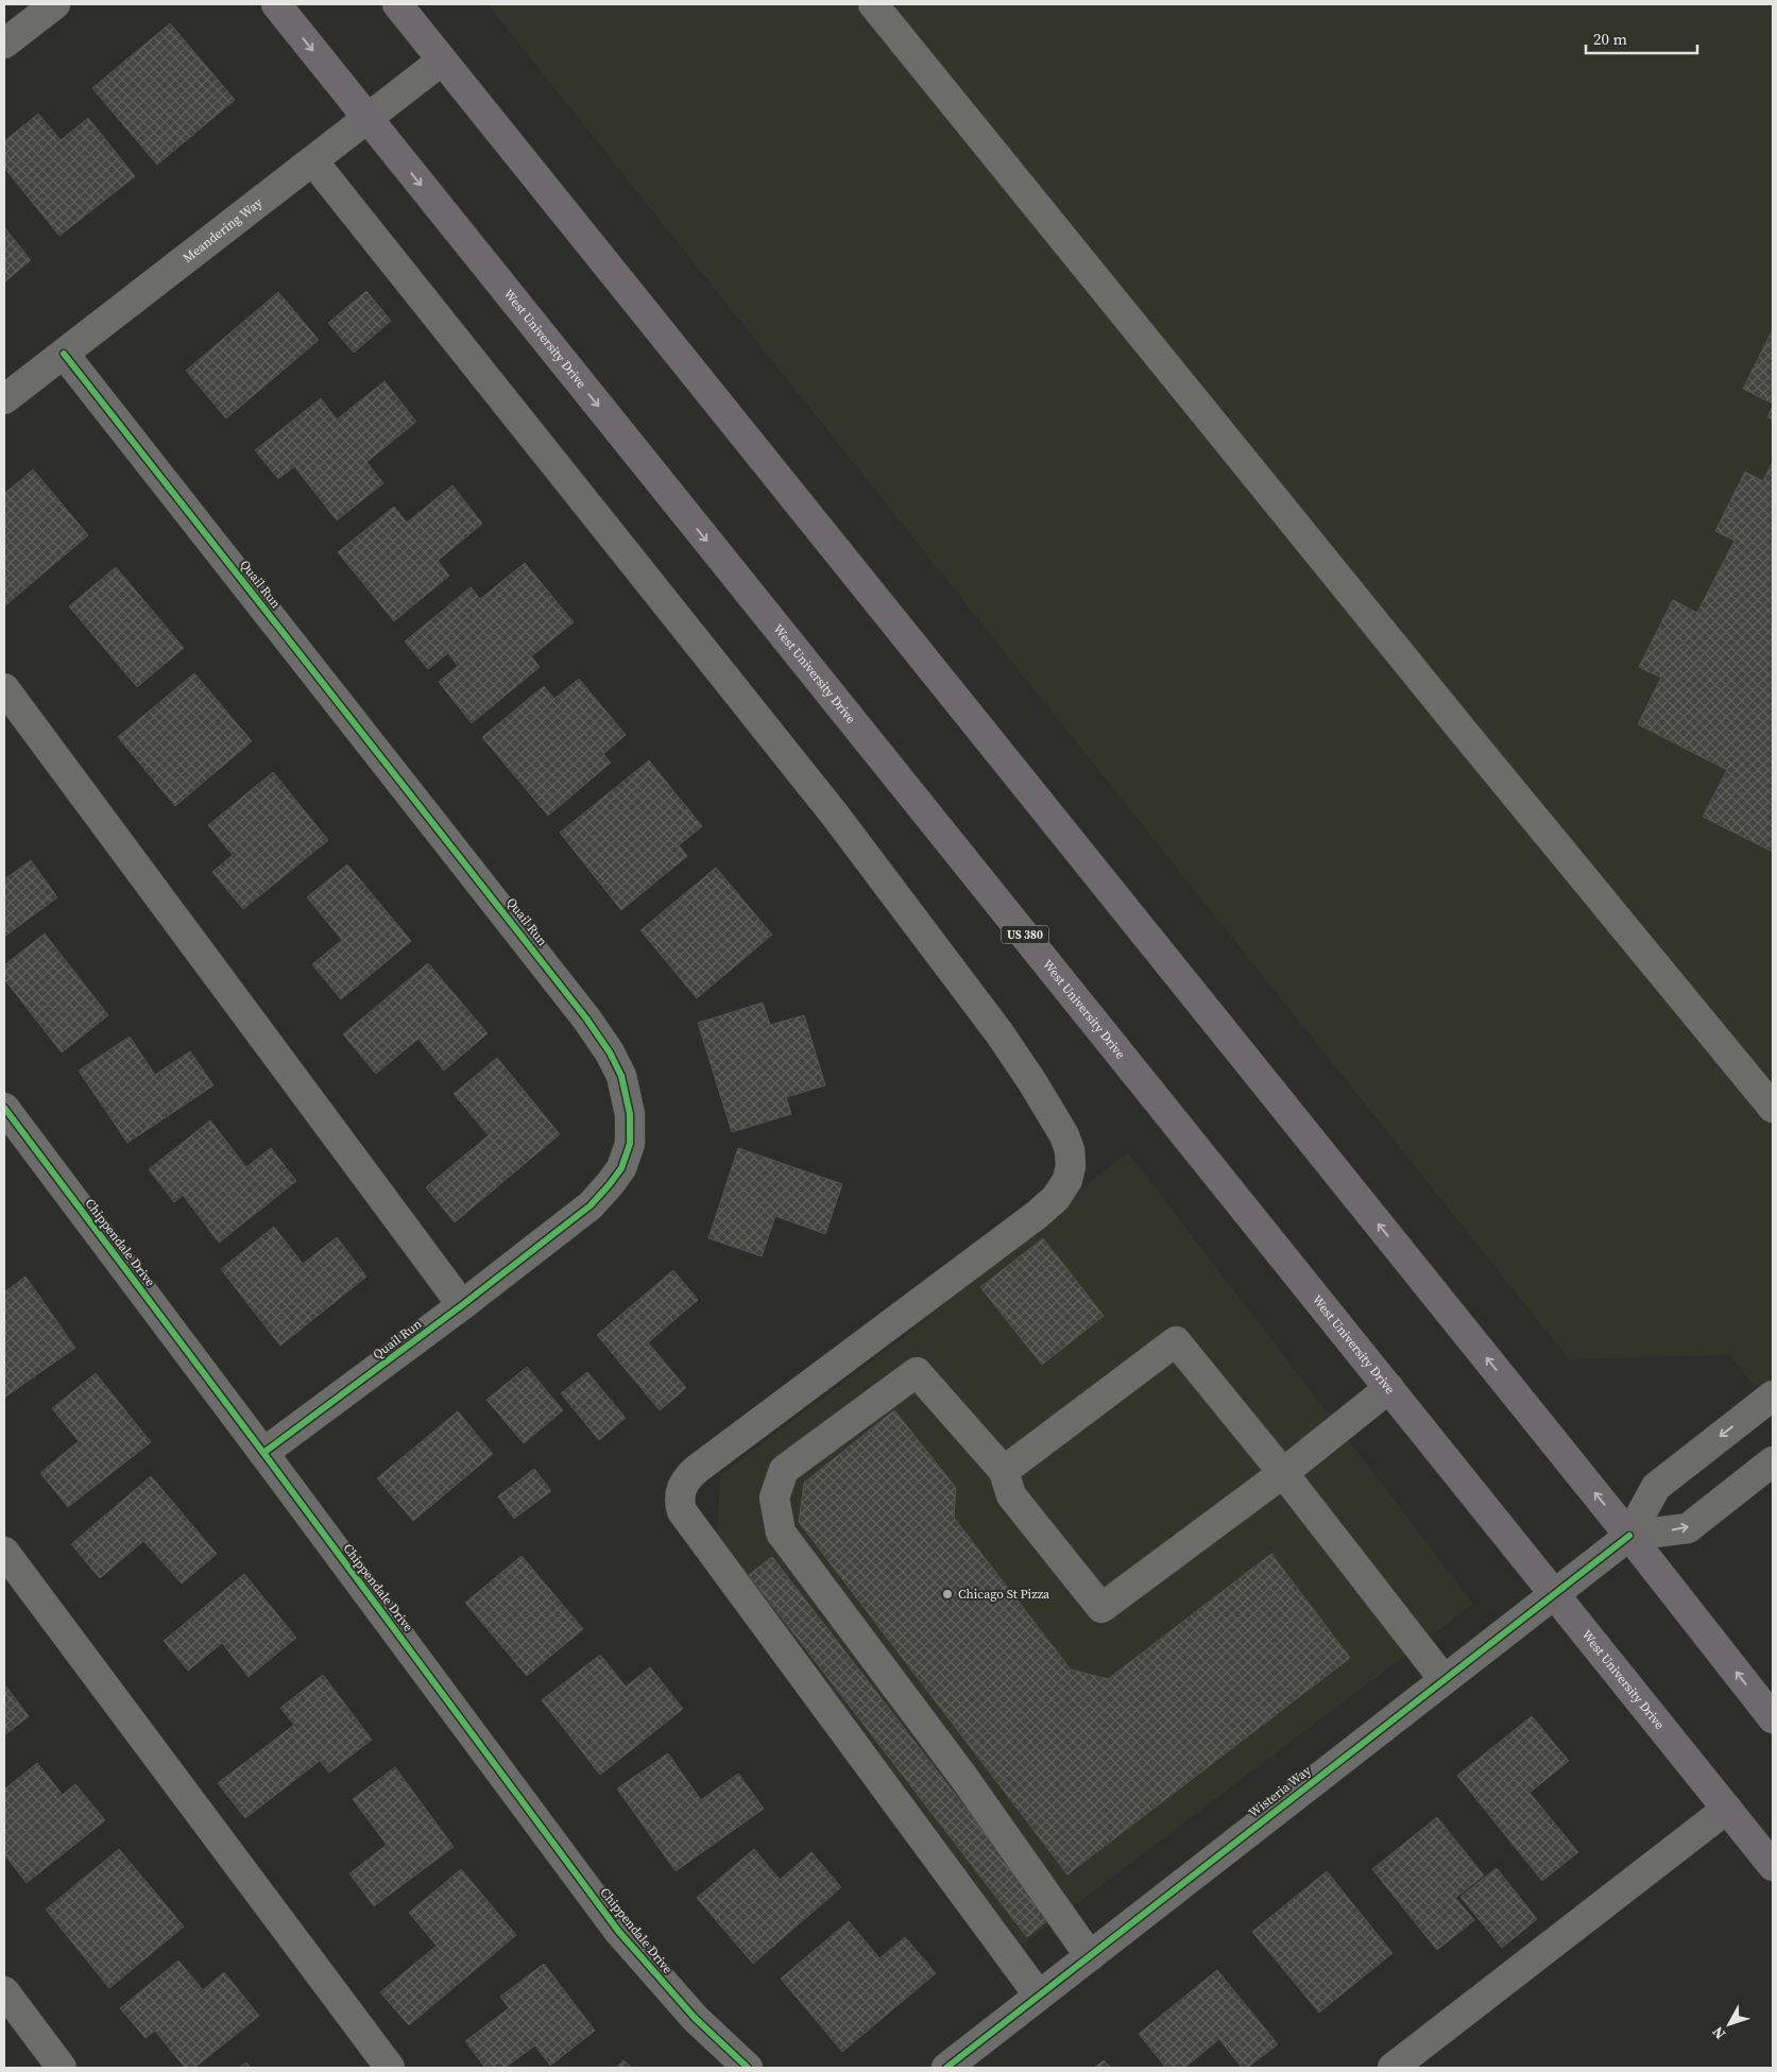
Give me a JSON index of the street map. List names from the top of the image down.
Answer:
{
  "streets": {
    "highway": ["West University Drive", "US 380"],
    "street": [
      "Meandering Way",
      "Quail Run",
      "Chippendale Drive",
      "Wisteria Way"
    ]
  },
  "crossings": [
    ["Meandering Way", "West University Drive"],
    ["Meandering Way", "Quail Run"],
    ["West University Drive", "Wisteria Way"],
    ["Quail Run", "Chippendale Drive"]
  ],
  "places": ["Chicago St Pizza"],
  "scale_bar": "20 m",
  "north": "bottom left"
}
